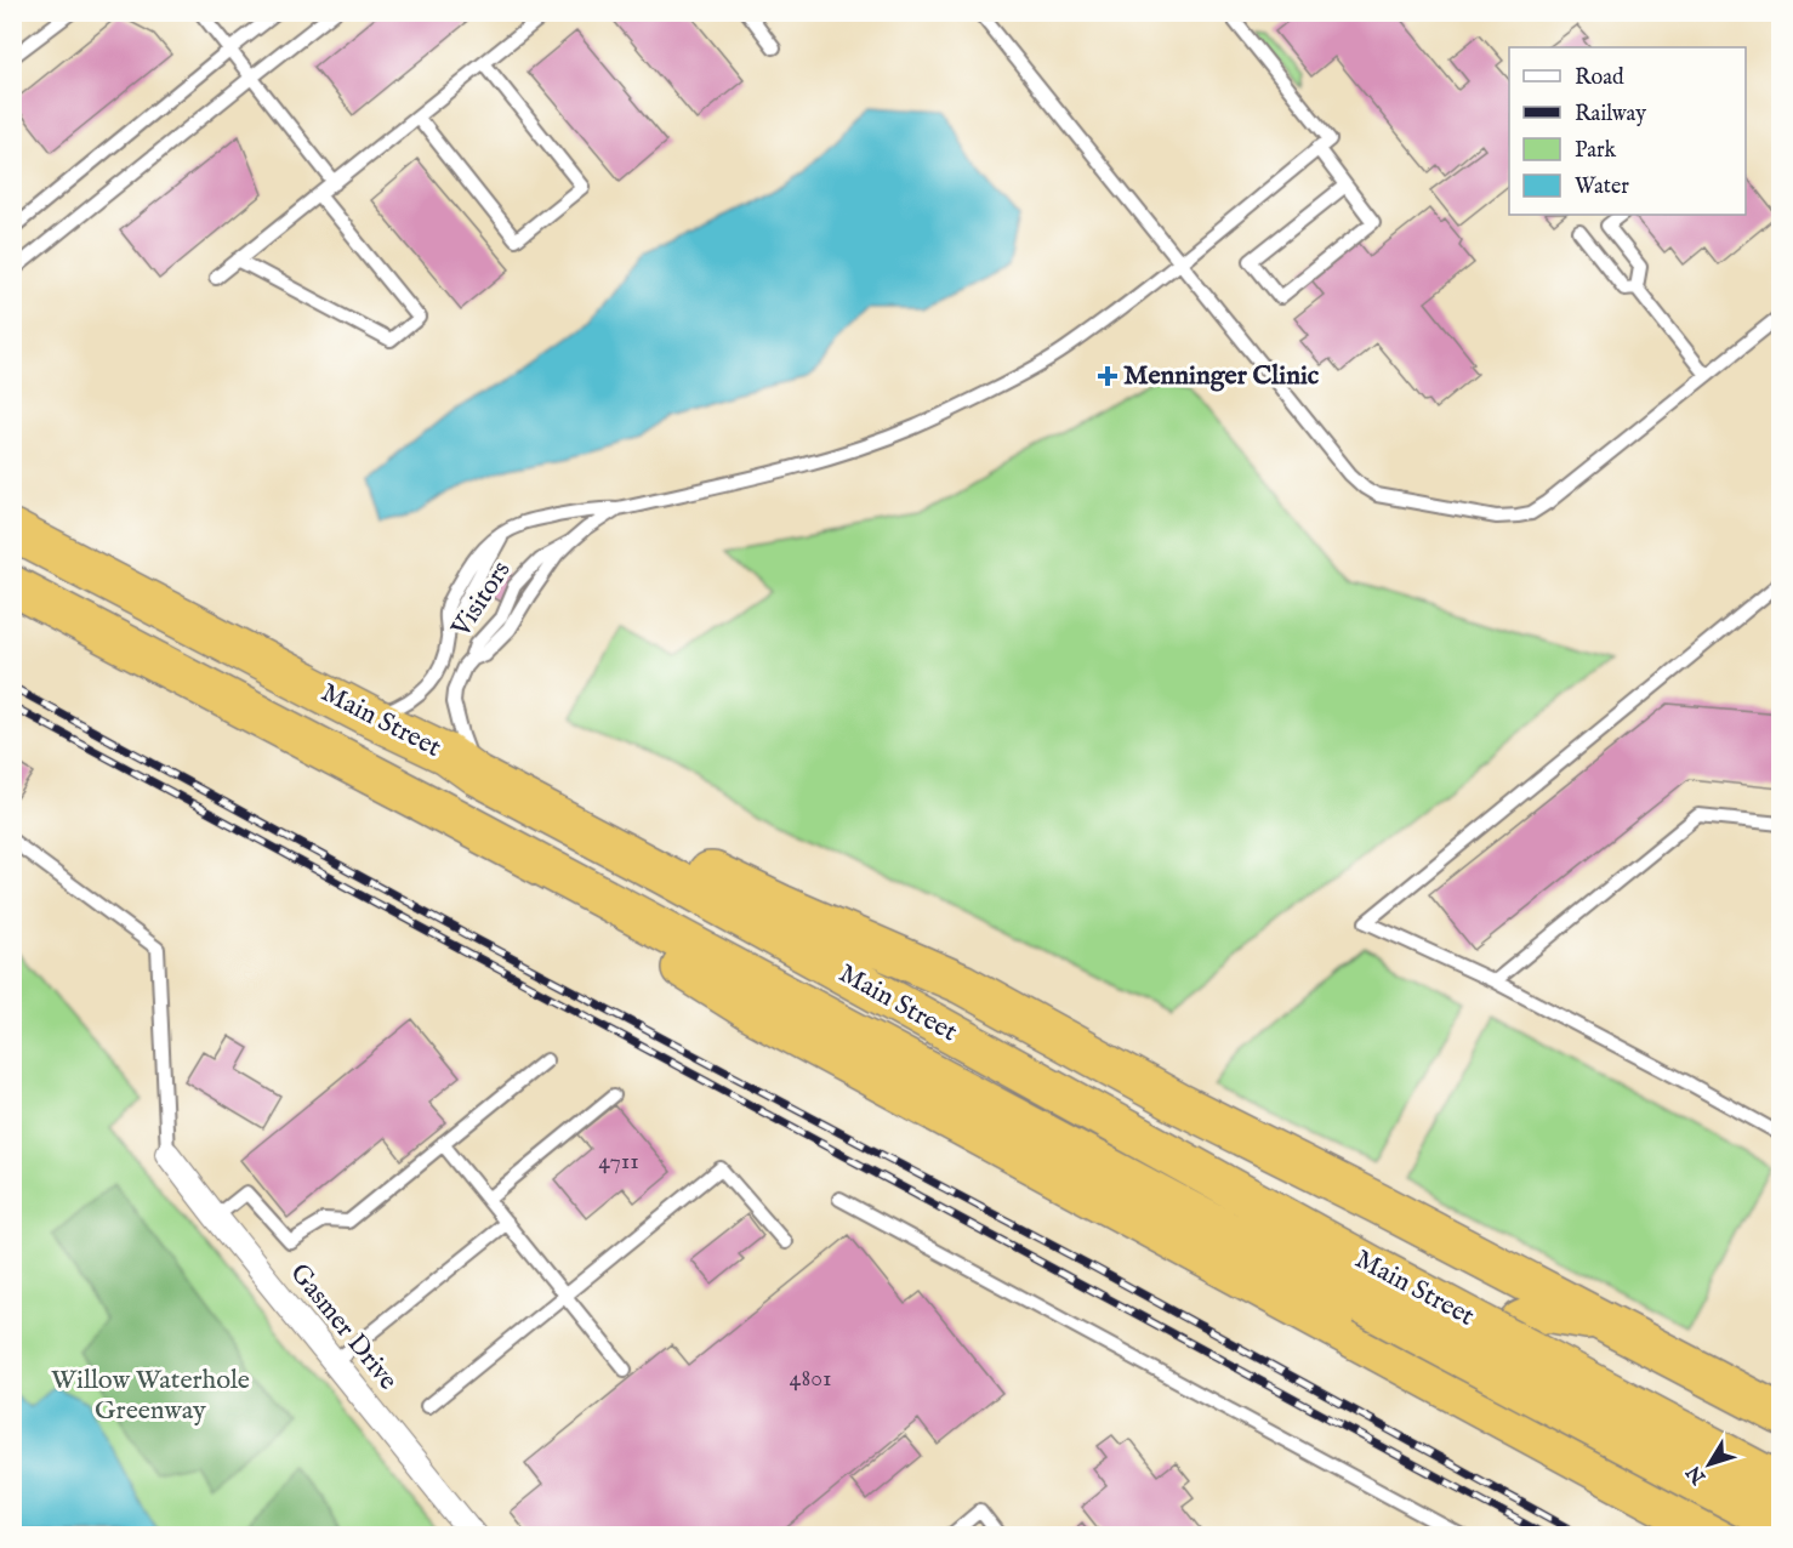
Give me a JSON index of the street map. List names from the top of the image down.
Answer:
{
  "streets": {
    "highway": ["Main Street"],
    "street": ["Gasmer Drive"]
  },
  "parks": ["Willow Waterhole Greenway"],
  "places": {
    "health": ["Menninger Clinic"]
  },
  "house_numbers": ["4711", "4801"],
  "legend": [
    "Road",
    "Railway",
    "Park",
    "Water"
  ],
  "north": "bottom left"
}
